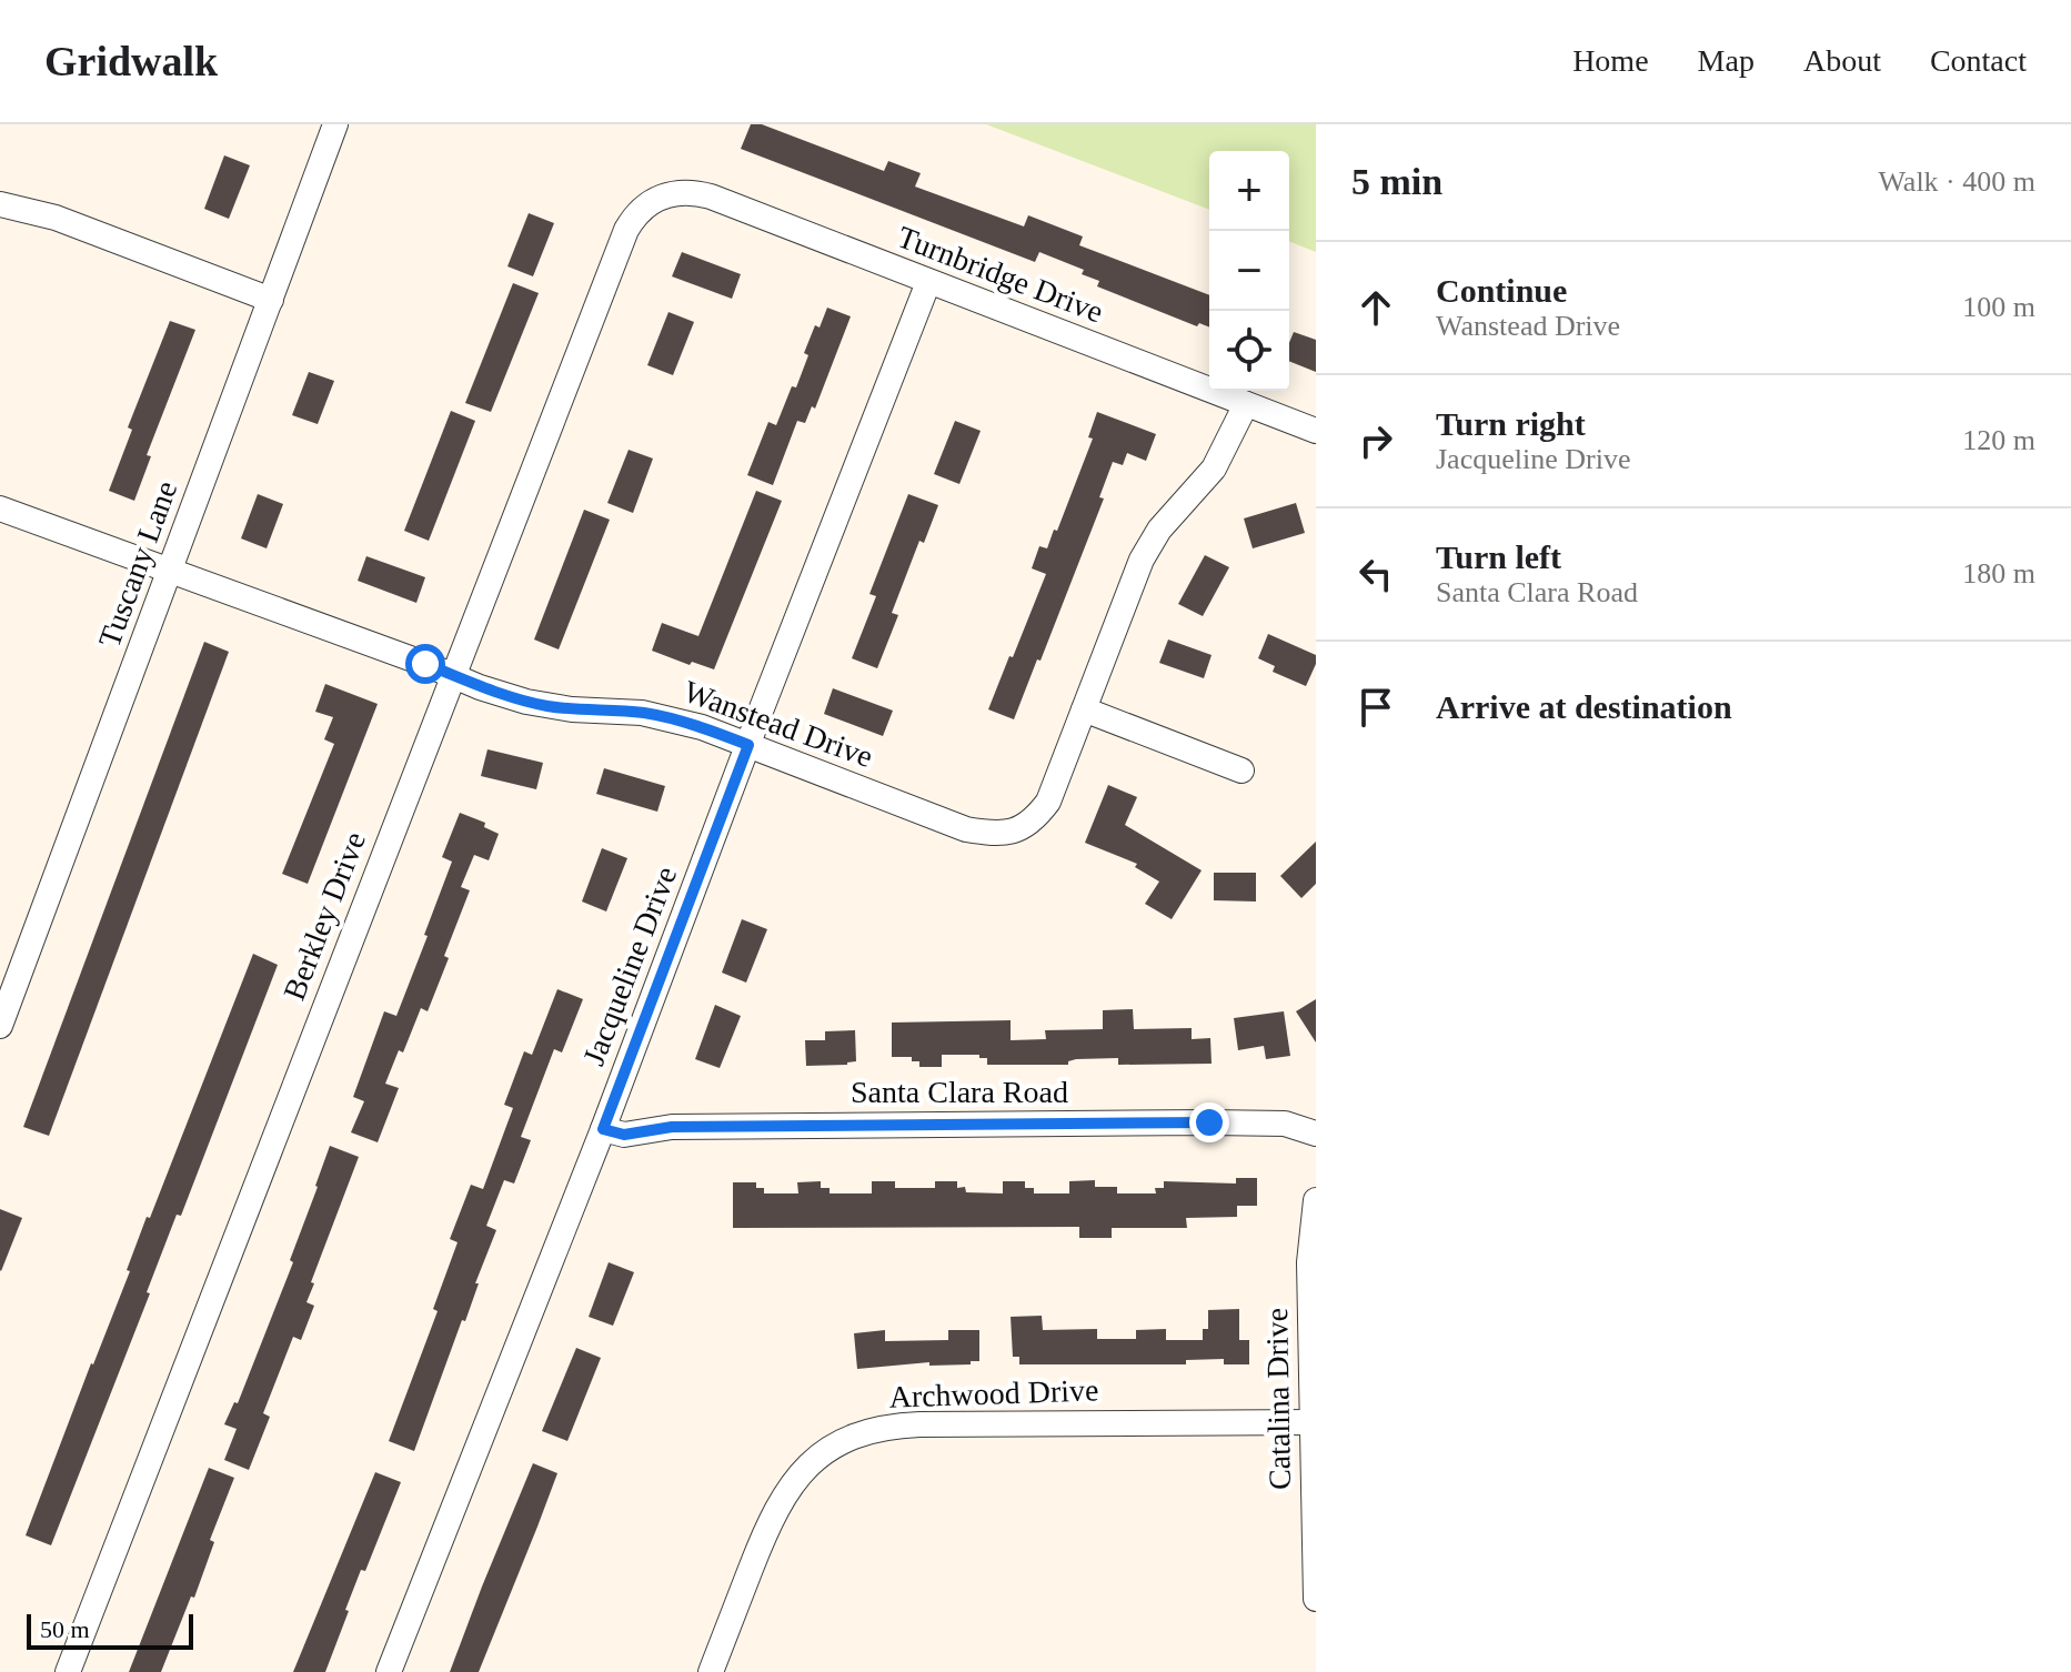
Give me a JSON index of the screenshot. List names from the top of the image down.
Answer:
{
  "streets": {
    "street": [
      "Turnbridge Drive",
      "Tuscany Lane",
      "Wanstead Drive",
      "Berkley Drive",
      "Jacqueline Drive",
      "Santa Clara Road",
      "Archwood Drive",
      "Catalina Drive"
    ]
  },
  "crossings": [
    ["Turnbridge Drive", "Wanstead Drive"],
    ["Turnbridge Drive", "Berkley Drive"],
    ["Turnbridge Drive", "Jacqueline Drive"],
    ["Tuscany Lane", "Wanstead Drive"],
    ["Wanstead Drive", "Berkley Drive"],
    ["Wanstead Drive", "Jacqueline Drive"],
    ["Jacqueline Drive", "Santa Clara Road"],
    ["Archwood Drive", "Catalina Drive"]
  ],
  "scale_bar": "50 m",
  "page": {
    "header": "Gridwalk",
    "nav": [
      "Home",
      "Map",
      "About",
      "Contact"
    ],
    "heading": ["5 min", "Walk · 400 m"],
    "map_buttons": ["+", "−"],
    "list": [
      ["Continue", "Wanstead Drive", "100 m"],
      ["Turn right", "Jacqueline Drive", "120 m"],
      ["Turn left", "Santa Clara Road", "180 m"],
      "Arrive at destination"
    ],
    "scale": "50 m"
  }
}
